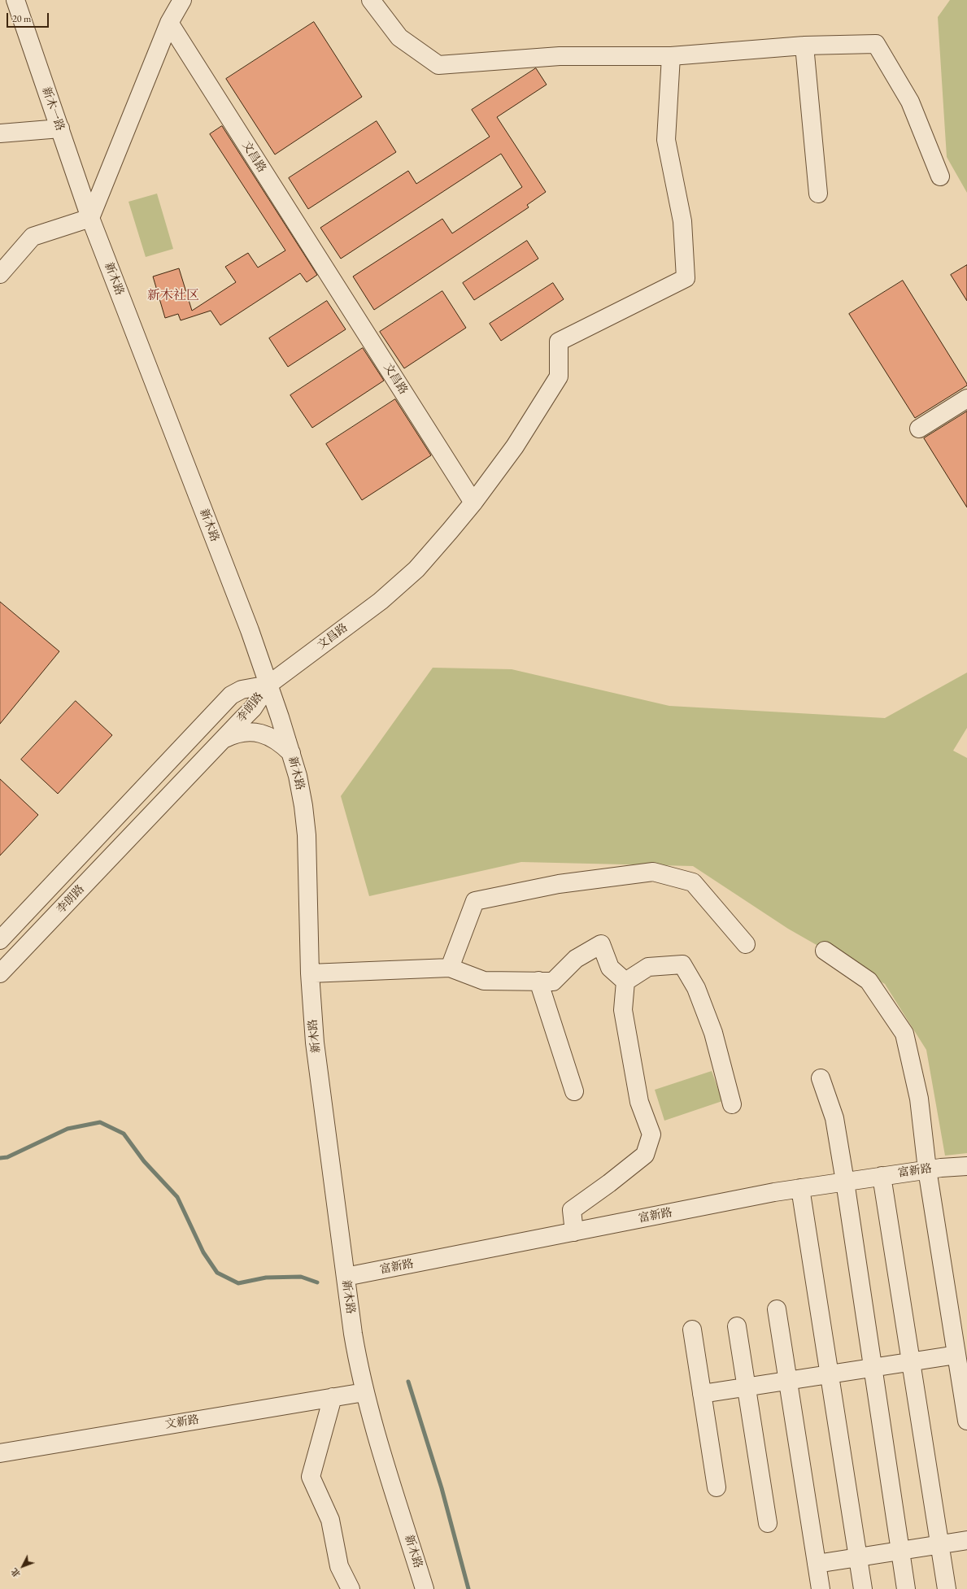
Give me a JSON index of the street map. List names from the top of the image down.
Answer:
{
  "streets": {
    "street": [
      "新木一路",
      "文昌路",
      "新木路",
      "李朗路",
      "富新路",
      "文新路"
    ]
  },
  "crossings": [
    ["新木一路", "新木路"],
    ["文昌路", "新木路"],
    ["文昌路", "李朗路"],
    ["新木路", "李朗路"],
    ["新木路", "富新路"],
    ["新木路", "文新路"]
  ],
  "districts": ["新木社区"],
  "scale_bar": "20 m",
  "north": "bottom left"
}
